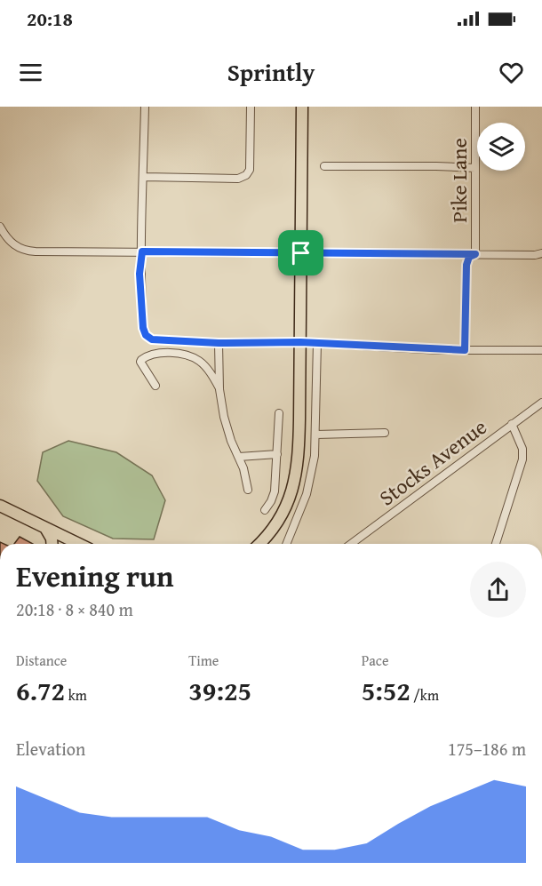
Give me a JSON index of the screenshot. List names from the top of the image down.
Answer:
{
  "streets": {
    "street": ["Pike Lane", "Stocks Avenue"]
  },
  "page": {
    "status": "20:18",
    "header": "Sprintly",
    "heading": ["Evening run", "20:18 · 8 × 840 m"],
    "stats": [
      ["Distance", "6.72 km"],
      ["Time", "39:25"],
      ["Pace", "5:52 /km"]
    ],
    "chart": ["Elevation", "175–186 m"]
  }
}
